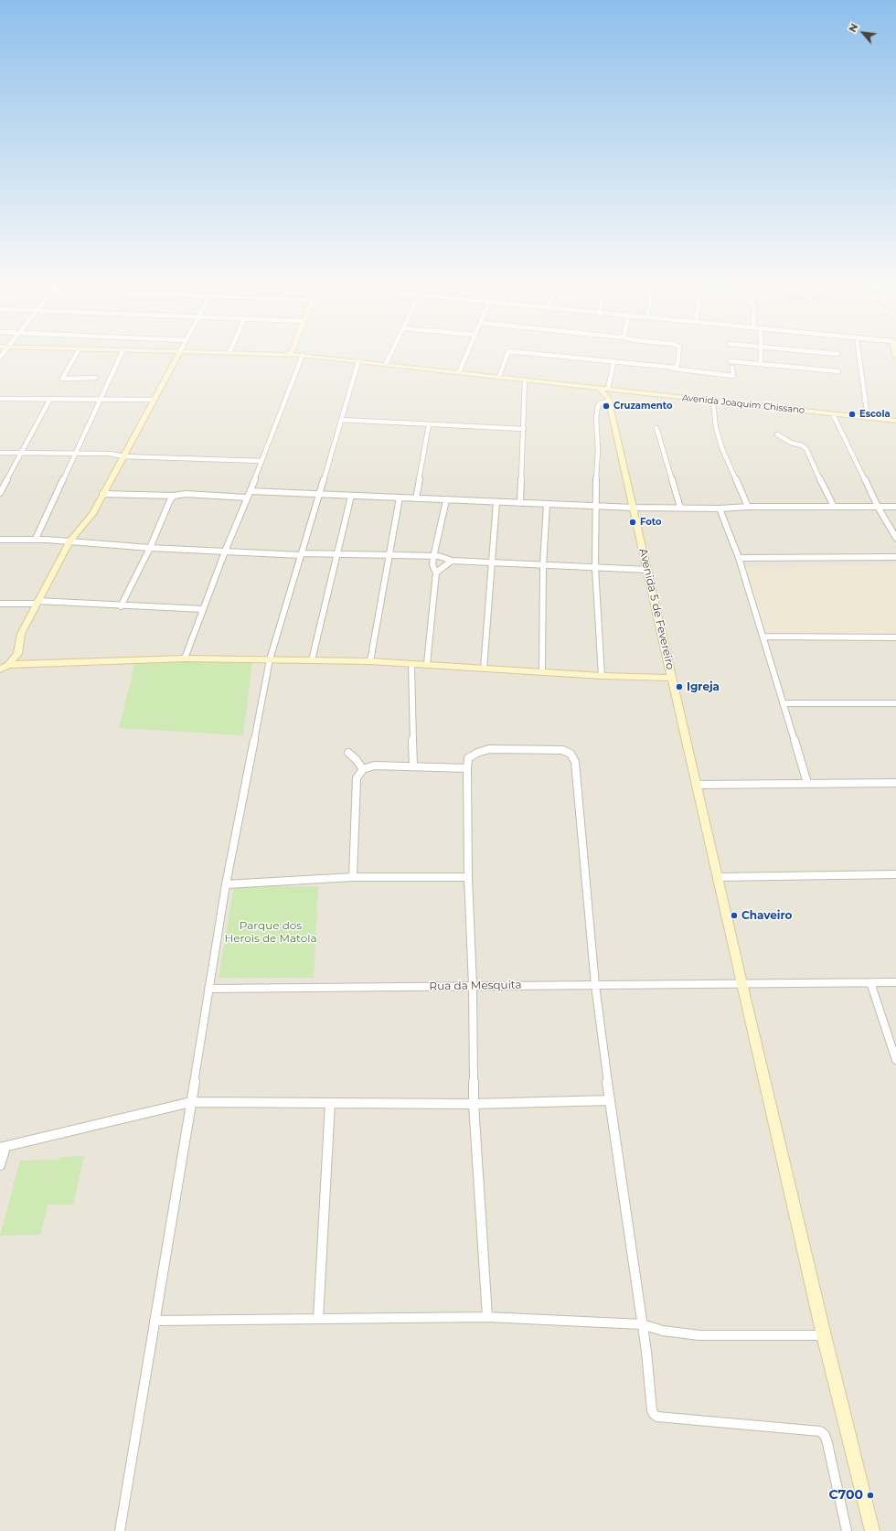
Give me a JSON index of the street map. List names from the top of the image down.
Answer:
{
  "streets": {
    "street": ["Avenida Joaquim Chissano", "Avenida 5 de Fevereiro", "Rua da Mesquita"]
  },
  "crossings": [
    ["Avenida 5 de Fevereiro", "Rua da Mesquita"]
  ],
  "parks": ["Parque dos Herois de Matola"],
  "places": [
    "Cruzamento",
    "Escola",
    "Foto",
    "Igreja",
    "Chaveiro",
    "C700"
  ],
  "north": "top left"
}
